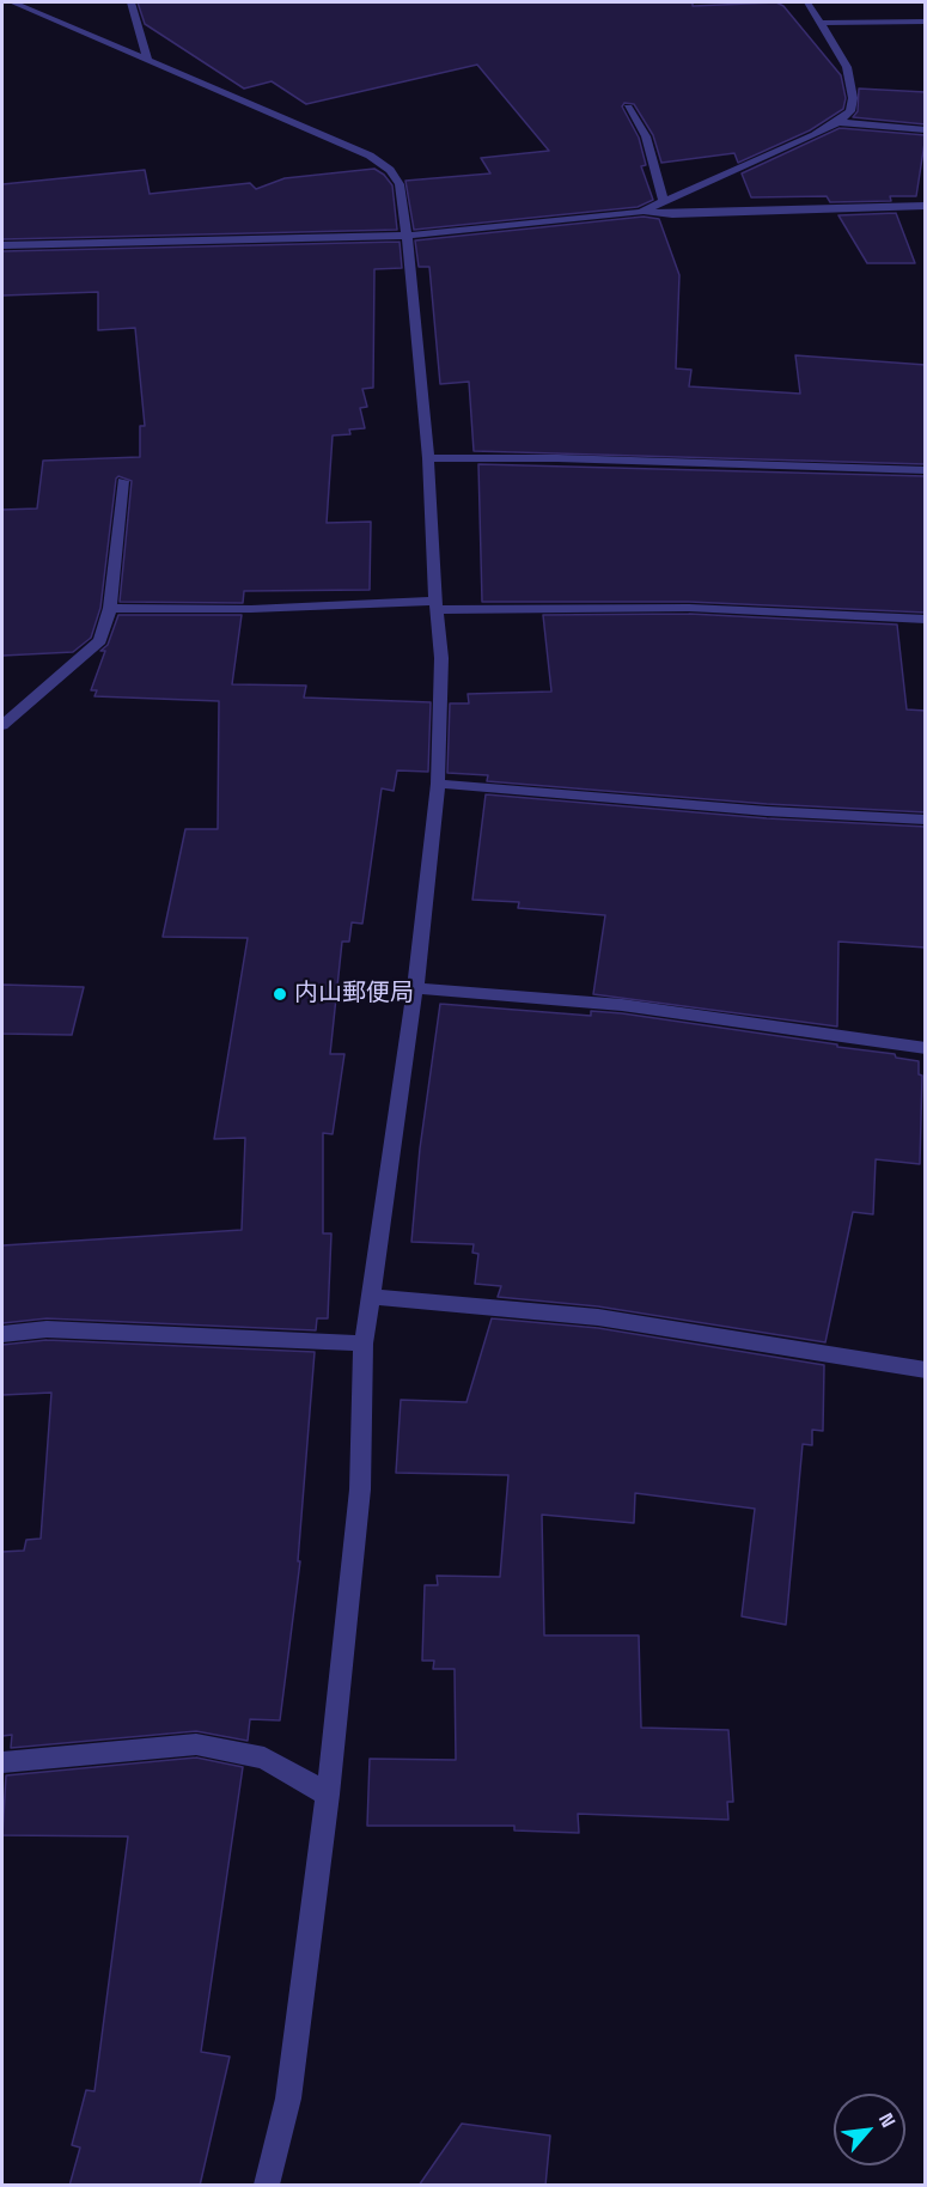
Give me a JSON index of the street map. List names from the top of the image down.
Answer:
{
  "places": ["内山郵便局"],
  "north": "top right"
}
